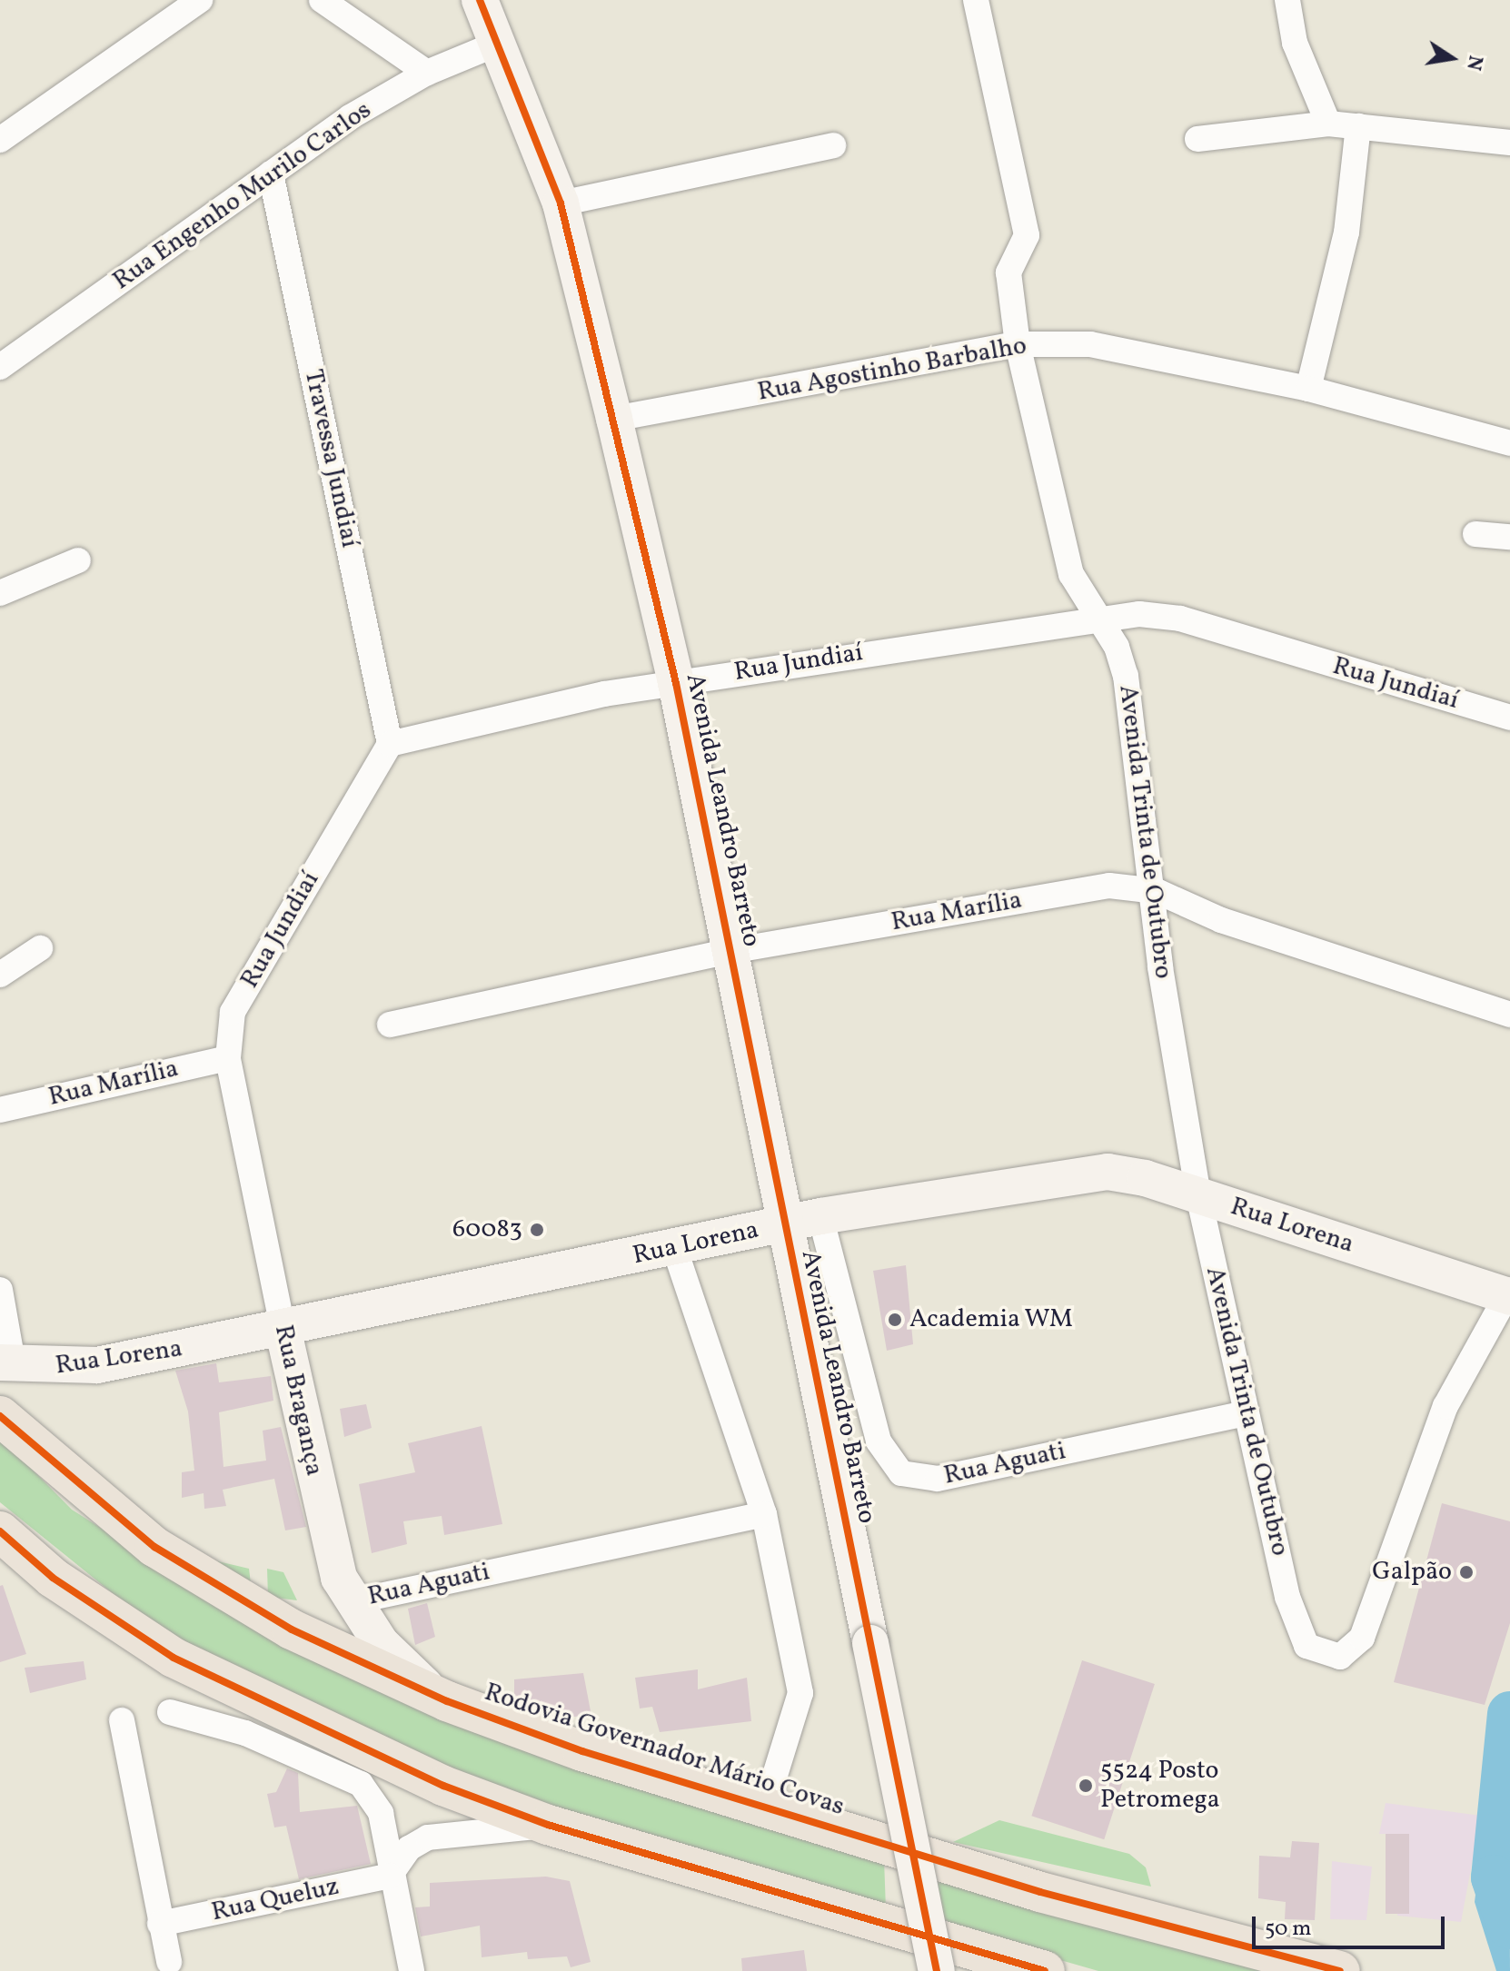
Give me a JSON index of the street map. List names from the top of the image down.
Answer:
{
  "streets": {
    "highway": ["Rodovia Governador Mário Covas"],
    "main road": ["Avenida Leandro Barreto", "Rua Lorena", "Rua Bragança"],
    "street": [
      "Rua Engenho Murilo Carlos",
      "Rua Agostinho Barbalho",
      "Travessa Jundiaí",
      "Rua Jundiaí",
      "Avenida Trinta de Outubro",
      "Rua Marília",
      "Rua Aguati",
      "Rua Queluz"
    ]
  },
  "crossings": [
    ["Rua Engenho Murilo Carlos", "Travessa Jundiaí"],
    ["Rua Engenho Murilo Carlos", "Avenida Leandro Barreto"],
    ["Rua Agostinho Barbalho", "Avenida Leandro Barreto"],
    ["Rua Agostinho Barbalho", "Avenida Trinta de Outubro"],
    ["Travessa Jundiaí", "Rua Jundiaí"],
    ["Rua Jundiaí", "Avenida Leandro Barreto"],
    ["Rua Jundiaí", "Avenida Trinta de Outubro"],
    ["Rua Jundiaí", "Rua Marília"],
    ["Rua Jundiaí", "Rua Bragança"],
    ["Avenida Leandro Barreto", "Rua Marília"],
    ["Avenida Leandro Barreto", "Rua Lorena"],
    ["Avenida Trinta de Outubro", "Rua Marília"],
    ["Avenida Trinta de Outubro", "Rua Lorena"],
    ["Avenida Trinta de Outubro", "Rua Aguati"],
    ["Rua Marília", "Rua Bragança"],
    ["Rua Lorena", "Rua Bragança"],
    ["Rua Lorena", "Rua Aguati"],
    ["Rua Bragança", "Rua Aguati"],
    ["Rua Bragança", "Rodovia Governador Mário Covas"]
  ],
  "places": [
    "60083",
    "Academia WM",
    "Galpão",
    "5524 Posto Petromega"
  ],
  "scale_bar": "50 m",
  "north": "right"
}
